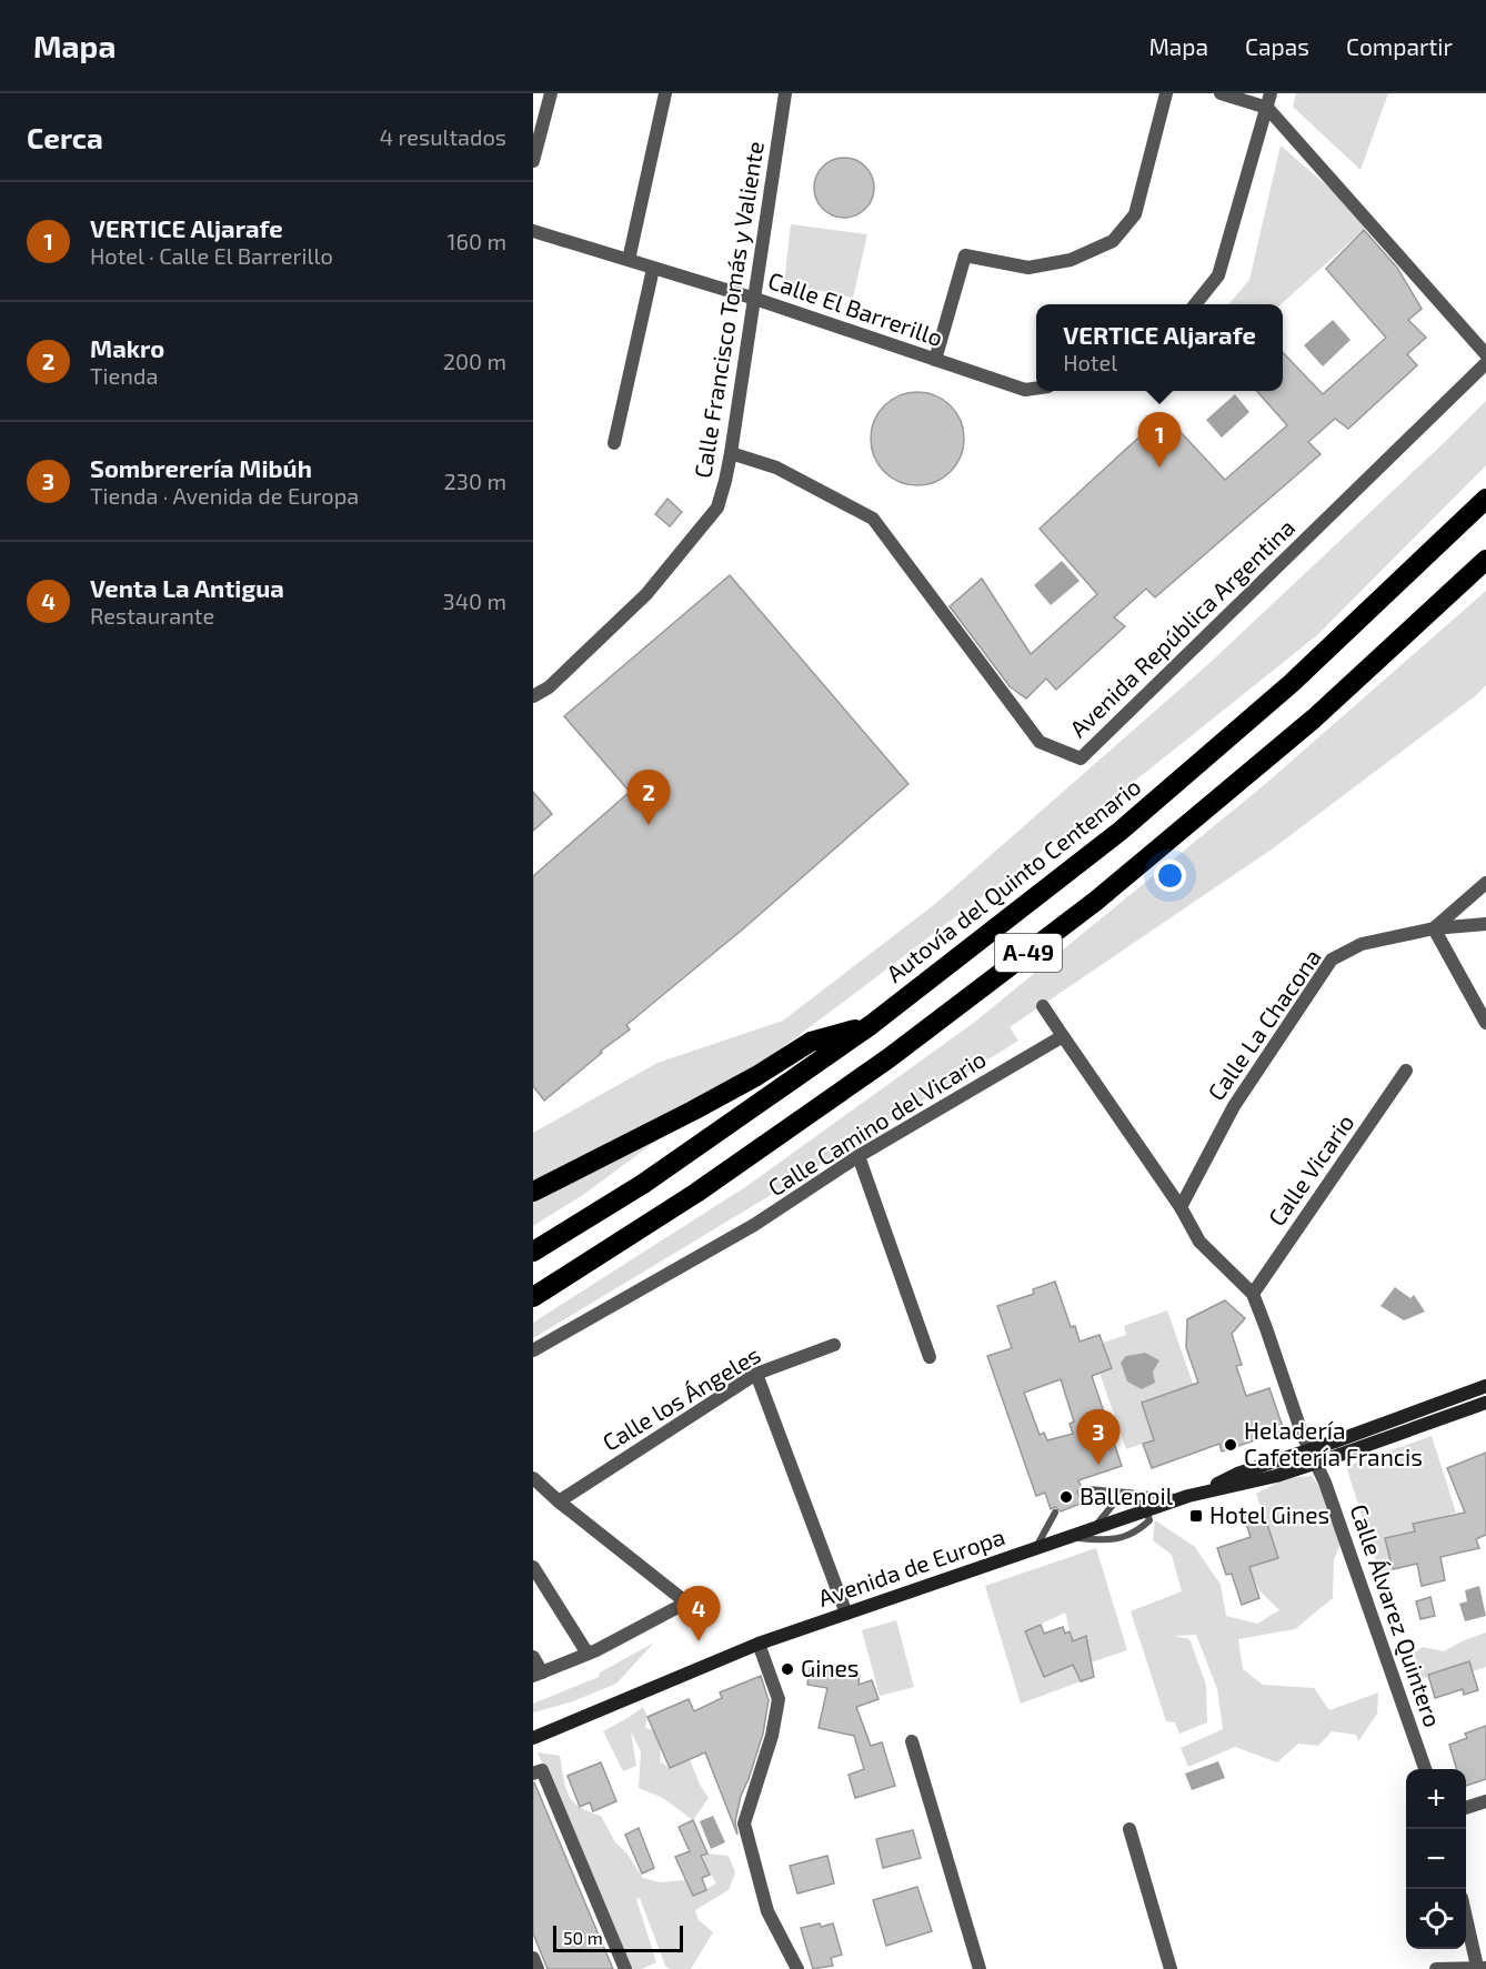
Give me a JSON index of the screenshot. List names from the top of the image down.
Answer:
{
  "streets": {
    "highway": ["Autovía del Quinto Centenario", "A-49"],
    "main road": ["Avenida de Europa"],
    "street": [
      "Calle Francisco Tomás y Valiente",
      "Calle El Barrerillo",
      "Avenida República Argentina",
      "Calle La Chacona",
      "Calle Camino del Vicario",
      "Calle Vicario",
      "Calle los Ángeles",
      "Calle Álvarez Quintero"
    ]
  },
  "crossings": [
    ["Calle Francisco Tomás y Valiente", "Calle El Barrerillo"],
    ["Calle Francisco Tomás y Valiente", "Avenida República Argentina"],
    ["Calle Vicario", "Calle Álvarez Quintero"],
    ["Avenida de Europa", "Calle Álvarez Quintero"]
  ],
  "places": {
    "other": ["Heladería Cafetería Francis", "Ballenoil", "Gines"],
    "transit": ["Hotel Gines"]
  },
  "scale_bar": "50 m",
  "page": {
    "header": "Mapa",
    "nav": ["Mapa", "Capas", "Compartir"],
    "heading": ["Cerca", "4 resultados"],
    "list": [
      {
        "mark": "1",
        "name": "VERTICE Aljarafe",
        "note": "Hotel · Calle El Barrerillo",
        "value": "160 m"
      },
      {
        "mark": "2",
        "name": "Makro",
        "note": "Tienda",
        "value": "200 m"
      },
      {
        "mark": "3",
        "name": "Sombrerería Mibúh",
        "note": "Tienda · Avenida de Europa",
        "value": "230 m"
      },
      {
        "mark": "4",
        "name": "Venta La Antigua",
        "note": "Restaurante",
        "value": "340 m"
      }
    ],
    "popup": ["VERTICE Aljarafe", "Hotel"],
    "pins": [
      "1",
      "2",
      "3",
      "4"
    ],
    "map_buttons": ["+", "−"],
    "scale": "50 m"
  }
}
